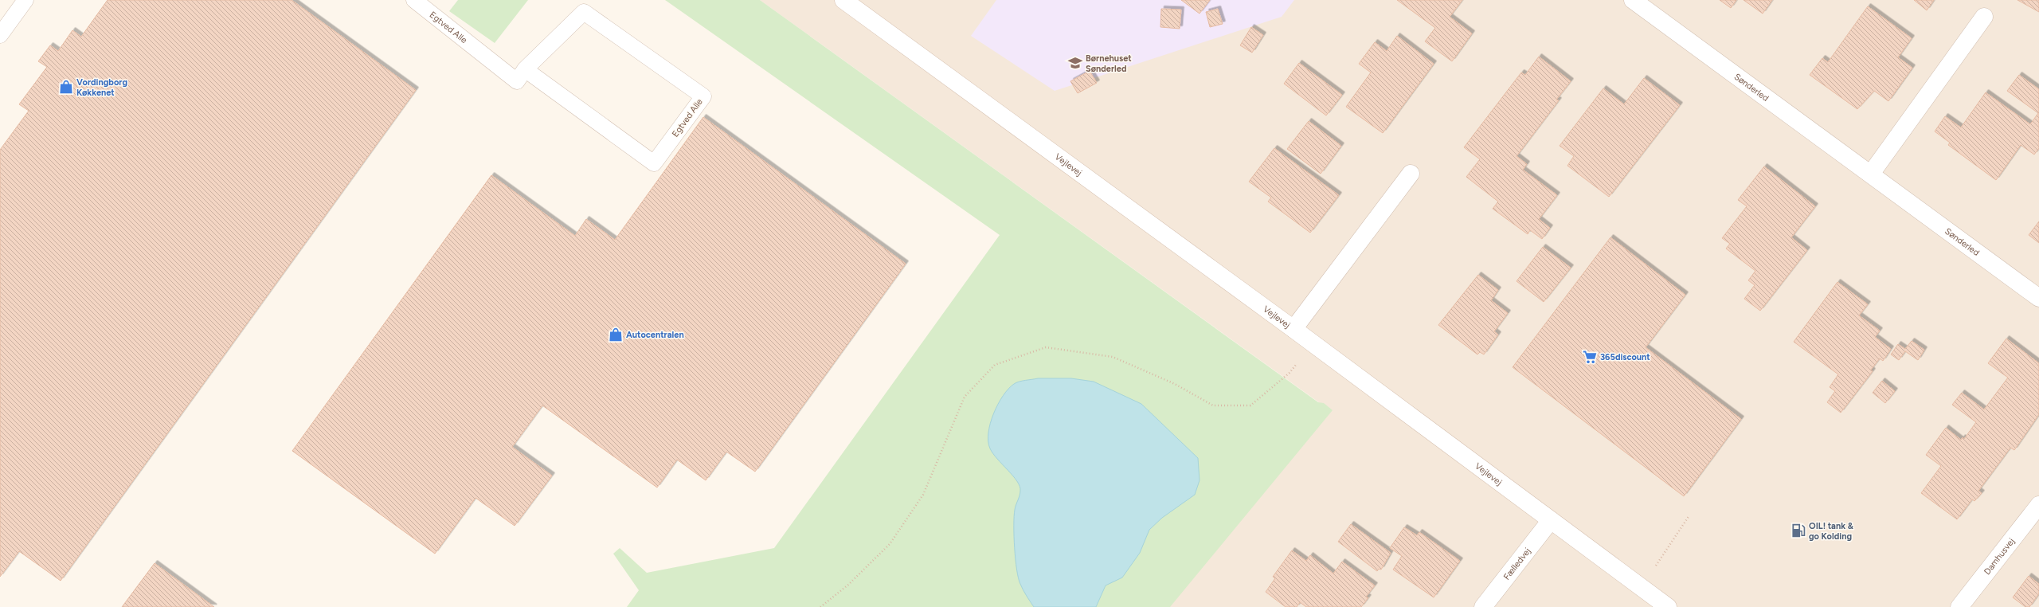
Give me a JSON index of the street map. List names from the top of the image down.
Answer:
{
  "streets": {
    "street": [
      "Sønderled",
      "Vejlevej",
      "Damhusvej",
      "Fælledvej"
    ],
    "lane": ["Egtved Alle"]
  },
  "crossings": [
    ["Vejlevej", "Fælledvej"]
  ],
  "places": {
    "school or university": ["Børnehuset Sønderled"],
    "shop": ["Vordingborg Køkkenet", "Autocentralen"],
    "supermarket": ["365discount"],
    "fuel station": ["OIL! tank & go Kolding"]
  }
}
